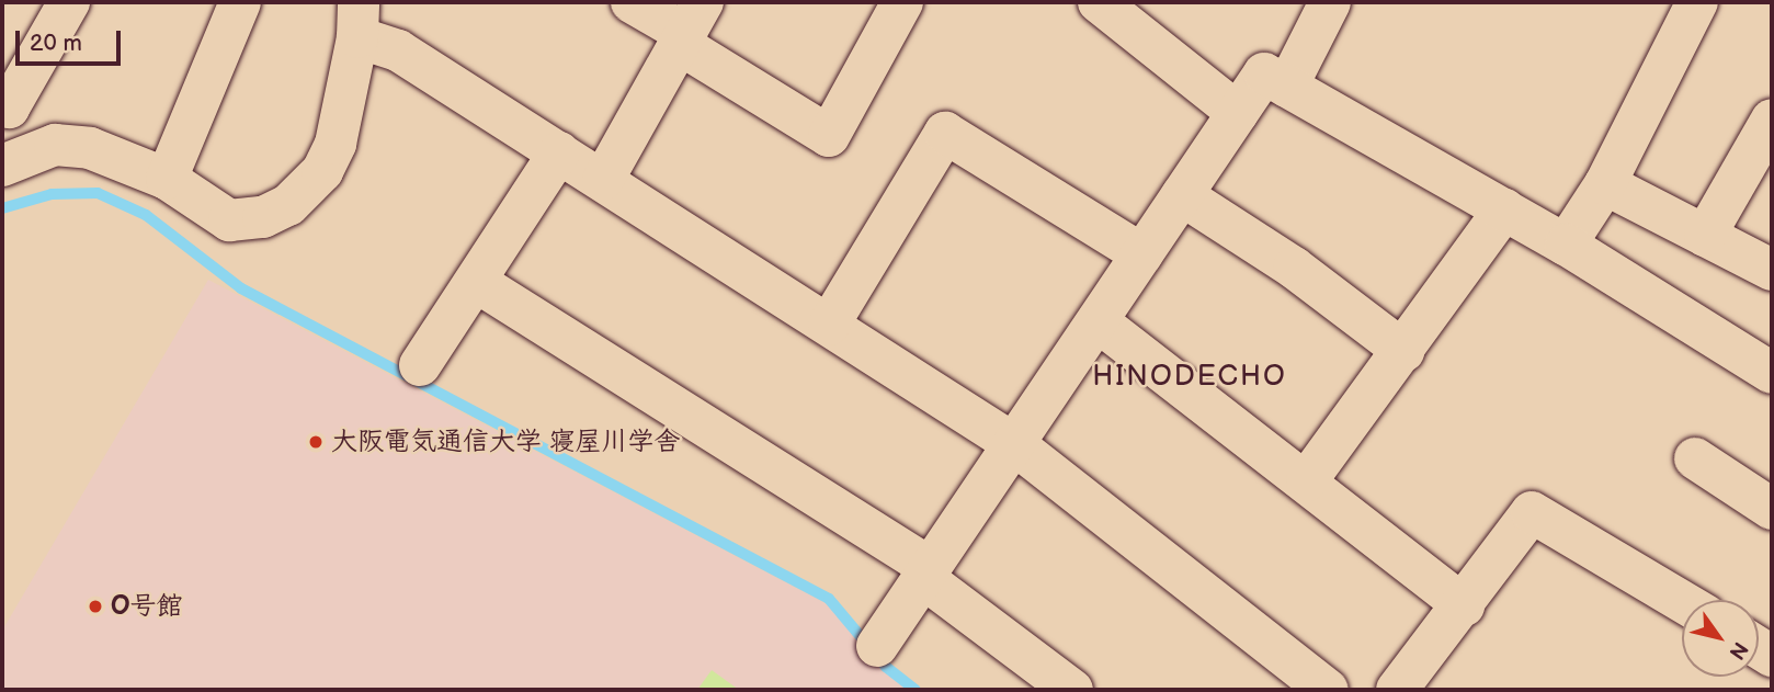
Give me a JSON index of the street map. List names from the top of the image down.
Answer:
{
  "districts": ["HINODECHO"],
  "places": ["大阪電気通信大学 寝屋川学舎", "O号館"],
  "scale_bar": "20 m",
  "north": "bottom right"
}
